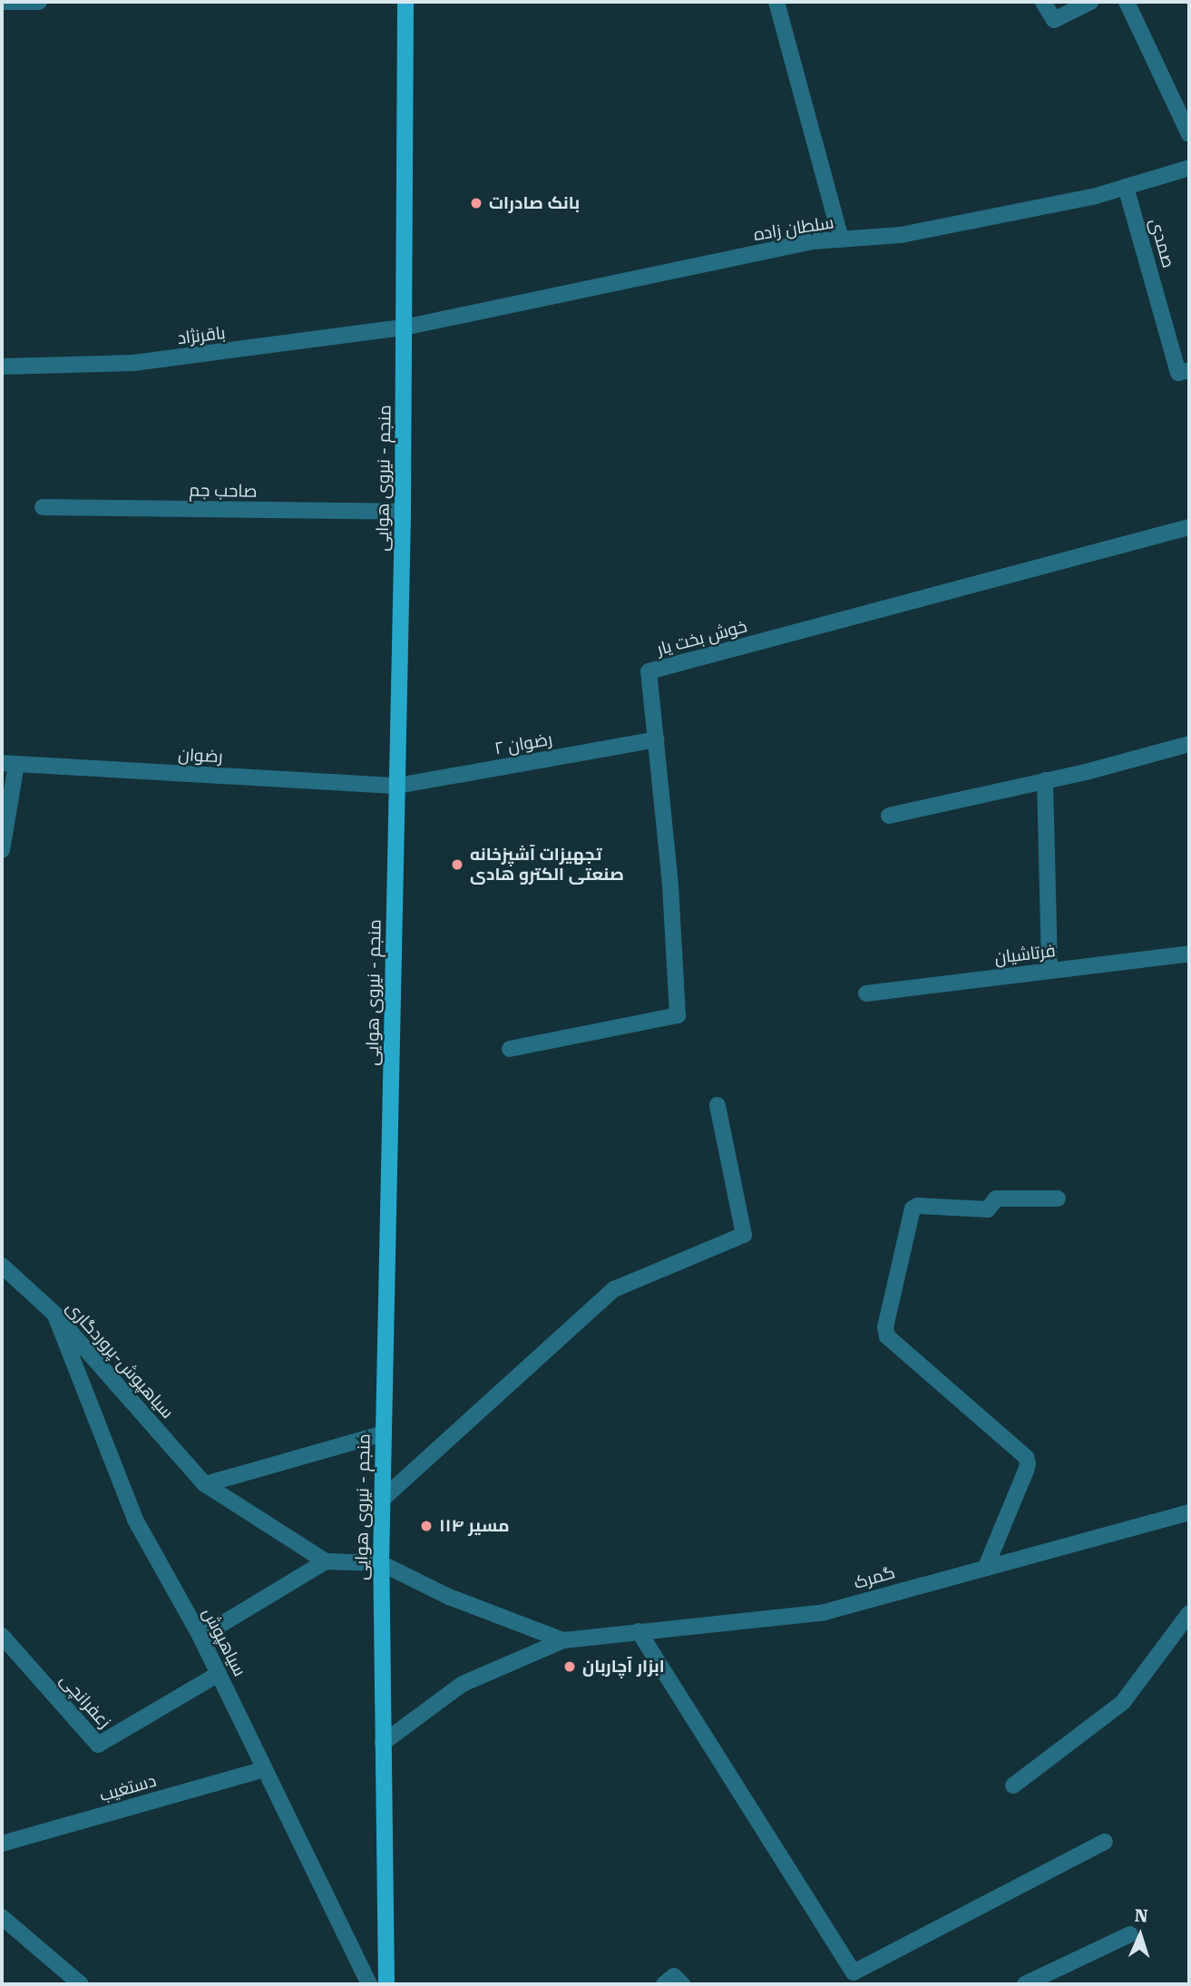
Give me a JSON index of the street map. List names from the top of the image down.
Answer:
{
  "streets": {
    "main road": ["منجم - نیروی هوایی"],
    "street": [
      "سلطان زاده",
      "صمدی",
      "باقرنژاد",
      "صاحب جم",
      "خوش بخت یار",
      "رضوان ۲",
      "رضوان",
      "فرتاشیان",
      "سیاهپوش-پروردگاری",
      "گمرک",
      "سیاهپوش",
      "زعفرانچی",
      "دستغیب"
    ]
  },
  "crossings": [
    ["سلطان زاده", "صمدی"],
    ["سلطان زاده", "باقرنژاد"],
    ["سلطان زاده", "منجم - نیروی هوایی"],
    ["باقرنژاد", "منجم - نیروی هوایی"],
    ["منجم - نیروی هوایی", "صاحب جم"],
    ["منجم - نیروی هوایی", "رضوان ۲"],
    ["منجم - نیروی هوایی", "رضوان"],
    ["منجم - نیروی هوایی", "گمرک"],
    ["خوش بخت یار", "رضوان ۲"],
    ["رضوان ۲", "رضوان"],
    ["سیاهپوش-پروردگاری", "سیاهپوش"],
    ["سیاهپوش", "زعفرانچی"],
    ["سیاهپوش", "دستغیب"]
  ],
  "places": [
    "بانک صادرات",
    "تجهیزات آشپزخانه صنعتی الکترو هادی",
    "مسیر ۱۱۴",
    "ابزار آچاربان"
  ],
  "north": "top"
}
